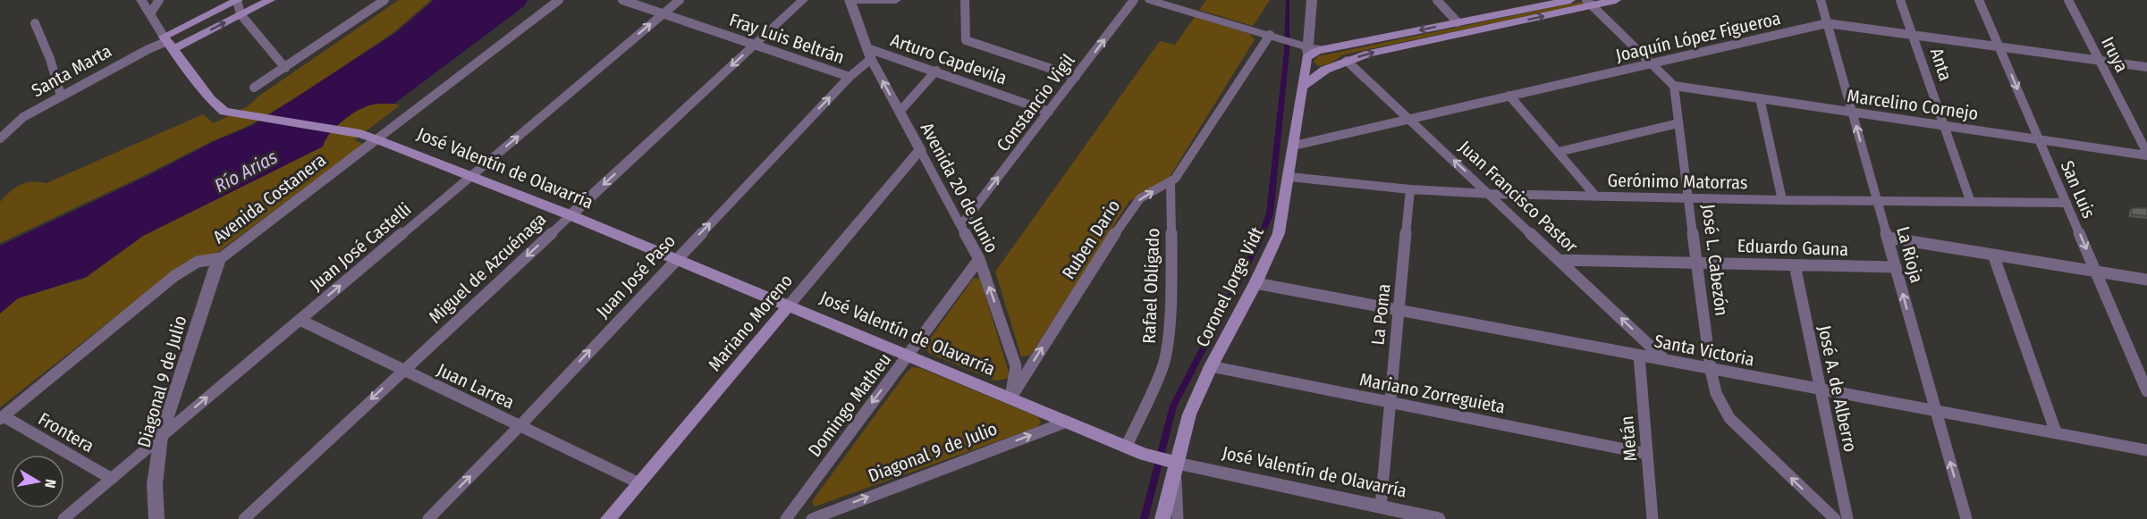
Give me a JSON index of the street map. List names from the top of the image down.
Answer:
{
  "streets": {
    "main road": [
      "Santa Marta",
      "José Valentín de Olavarría",
      "Coronel Jorge Vidt",
      "Mariano Moreno"
    ],
    "street": [
      "Joaquín López Figueroa",
      "Fray Luis Beltrán",
      "Iruya",
      "Arturo Capdevila",
      "Anta",
      "Constancio Vigil",
      "Marcelino Cornejo",
      "Gerónimo Matorras",
      "Avenida 20 de Junio",
      "San Luis",
      "Juan Francisco Pastor",
      "Avenida Costanera",
      "Ruben Dario",
      "Juan José Castelli",
      "Eduardo Gauna",
      "La Rioja",
      "José L. Cabezón",
      "Miguel de Azcuénaga",
      "Juan José Paso",
      "Rafael Obligado",
      "La Poma",
      "Santa Victoria",
      "Diagonal 9 de Julio",
      "Juan Larrea",
      "José A. de Alberro",
      "Mariano Zorreguieta",
      "Domingo Matheu",
      "Frontera",
      "Metán"
    ]
  },
  "crossings": [
    ["Joaquín López Figueroa", "Iruya"],
    ["Joaquín López Figueroa", "Anta"],
    ["Joaquín López Figueroa", "San Luis"],
    ["Joaquín López Figueroa", "Juan Francisco Pastor"],
    ["Joaquín López Figueroa", "La Rioja"],
    ["Joaquín López Figueroa", "Coronel Jorge Vidt"],
    ["Fray Luis Beltrán", "Juan José Castelli"],
    ["Fray Luis Beltrán", "Miguel de Azcuénaga"],
    ["Fray Luis Beltrán", "Juan José Paso"],
    ["Iruya", "Marcelino Cornejo"],
    ["Arturo Capdevila", "Constancio Vigil"],
    ["Arturo Capdevila", "Avenida 20 de Junio"],
    ["Arturo Capdevila", "Juan José Paso"],
    ["Anta", "Marcelino Cornejo"],
    ["Anta", "Gerónimo Matorras"],
    ["Santa Marta", "José Valentín de Olavarría"],
    ["Constancio Vigil", "Avenida 20 de Junio"],
    ["Marcelino Cornejo", "San Luis"],
    ["Marcelino Cornejo", "La Rioja"],
    ["Marcelino Cornejo", "José L. Cabezón"],
    ["José Valentín de Olavarría", "Avenida 20 de Junio"],
    ["José Valentín de Olavarría", "Avenida Costanera"],
    ["José Valentín de Olavarría", "Ruben Dario"],
    ["José Valentín de Olavarría", "Juan José Castelli"],
    ["José Valentín de Olavarría", "Miguel de Azcuénaga"],
    ["José Valentín de Olavarría", "Juan José Paso"],
    ["José Valentín de Olavarría", "Rafael Obligado"],
    ["José Valentín de Olavarría", "Coronel Jorge Vidt"],
    ["José Valentín de Olavarría", "La Poma"],
    ["José Valentín de Olavarría", "Mariano Moreno"],
    ["José Valentín de Olavarría", "Diagonal 9 de Julio"],
    ["José Valentín de Olavarría", "Domingo Matheu"],
    ["Gerónimo Matorras", "San Luis"],
    ["Gerónimo Matorras", "Juan Francisco Pastor"],
    ["Gerónimo Matorras", "La Rioja"],
    ["Gerónimo Matorras", "José L. Cabezón"],
    ["Gerónimo Matorras", "Coronel Jorge Vidt"],
    ["Gerónimo Matorras", "La Poma"],
    ["Avenida 20 de Junio", "Ruben Dario"],
    ["Avenida 20 de Junio", "Juan José Paso"],
    ["Avenida 20 de Junio", "Mariano Moreno"],
    ["Avenida 20 de Junio", "Domingo Matheu"],
    ["Juan Francisco Pastor", "Eduardo Gauna"],
    ["Juan Francisco Pastor", "Santa Victoria"],
    ["Avenida Costanera", "Diagonal 9 de Julio"],
    ["Avenida Costanera", "Frontera"],
    ["Ruben Dario", "Rafael Obligado"],
    ["Juan José Castelli", "Diagonal 9 de Julio"],
    ["Juan José Castelli", "Juan Larrea"],
    ["Juan José Castelli", "Frontera"],
    ["Eduardo Gauna", "La Rioja"],
    ["Eduardo Gauna", "José L. Cabezón"],
    ["Eduardo Gauna", "José A. de Alberro"],
    ["La Rioja", "Santa Victoria"],
    ["José L. Cabezón", "Santa Victoria"],
    ["Miguel de Azcuénaga", "Juan Larrea"],
    ["Juan José Paso", "Juan Larrea"],
    ["Coronel Jorge Vidt", "Santa Victoria"],
    ["Coronel Jorge Vidt", "Mariano Zorreguieta"],
    ["La Poma", "Santa Victoria"],
    ["La Poma", "Mariano Zorreguieta"],
    ["Mariano Moreno", "Juan Larrea"],
    ["Santa Victoria", "José A. de Alberro"],
    ["Santa Victoria", "Metán"],
    ["Mariano Zorreguieta", "Metán"]
  ],
  "one_way": [
    "Constancio Vigil",
    "Avenida 20 de Junio",
    "Juan Francisco Pastor",
    "Ruben Dario",
    "Juan José Castelli",
    "La Rioja",
    "José L. Cabezón",
    "Miguel de Azcuénaga",
    "Juan José Paso",
    "Diagonal 9 de Julio",
    "Domingo Matheu"
  ],
  "water": ["Río Arias"],
  "north": "right"
}
